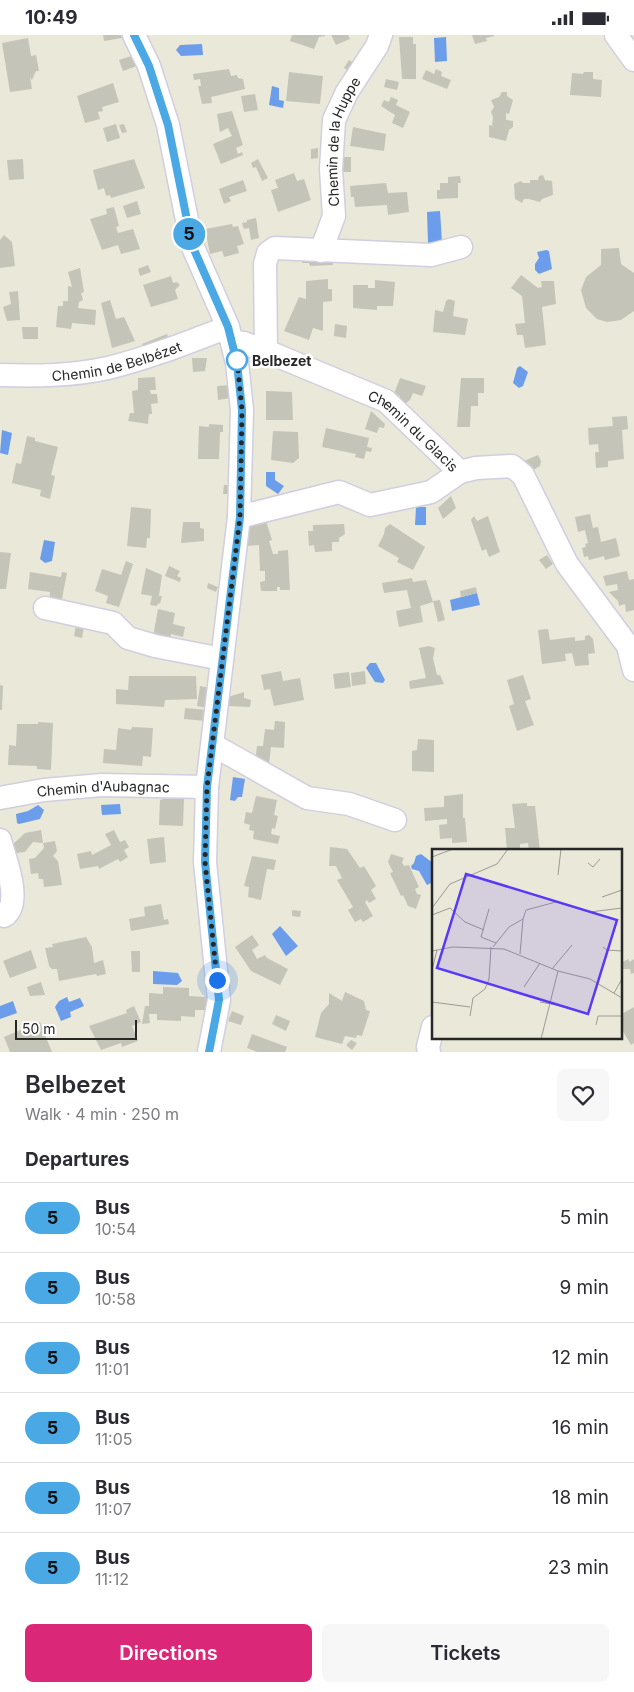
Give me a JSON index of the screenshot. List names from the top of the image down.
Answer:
{
  "streets": {
    "street": [
      "Chemin de la Huppe",
      "Chemin de Belbézet",
      "Chemin du Glacis",
      "Chemin d'Aubagnac"
    ]
  },
  "crossings": [
    ["Chemin de Belbézet", "Chemin du Glacis"]
  ],
  "places": ["Belbezet"],
  "lines": ["bus line 5"],
  "scale_bar": "50 m",
  "page": {
    "status": "10:49",
    "on_map": "5",
    "scale": "50 m",
    "heading": [
      ["Belbezet", "Walk · 4 min · 250 m"],
      "Departures"
    ],
    "list": [
      {
        "mark": "5",
        "name": "Bus",
        "note": "10:54",
        "value": "5 min"
      },
      {
        "mark": "5",
        "name": "Bus",
        "note": "10:58",
        "value": "9 min"
      },
      {
        "mark": "5",
        "name": "Bus",
        "note": "11:01",
        "value": "12 min"
      },
      {
        "mark": "5",
        "name": "Bus",
        "note": "11:05",
        "value": "16 min"
      },
      {
        "mark": "5",
        "name": "Bus",
        "note": "11:07",
        "value": "18 min"
      },
      {
        "mark": "5",
        "name": "Bus",
        "note": "11:12",
        "value": "23 min"
      }
    ],
    "buttons": ["Directions", "Tickets"]
  }
}
